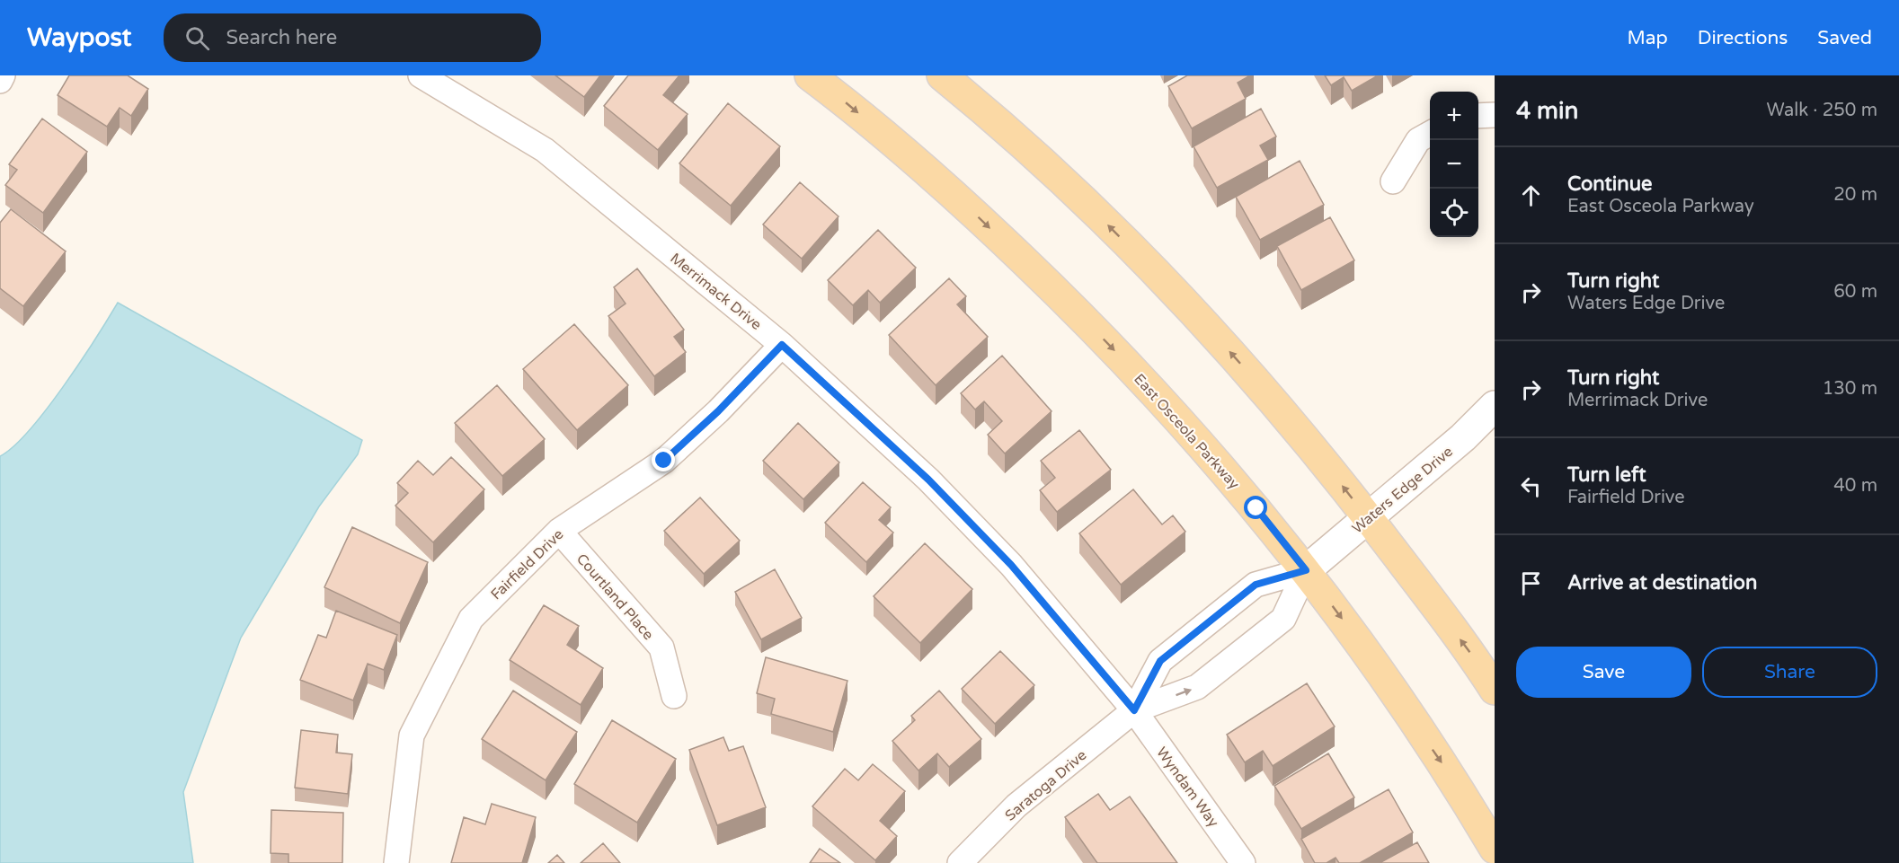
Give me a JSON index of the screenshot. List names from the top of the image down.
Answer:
{
  "streets": {
    "main road": ["East Osceola Parkway"],
    "street": [
      "Merrimack Drive",
      "Waters Edge Drive",
      "Fairfield Drive",
      "Courtland Place",
      "Saratoga Drive",
      "Wyndam Way"
    ]
  },
  "crossings": [
    ["Merrimack Drive", "Waters Edge Drive"],
    ["Merrimack Drive", "Fairfield Drive"],
    ["Merrimack Drive", "Saratoga Drive"],
    ["Merrimack Drive", "Wyndam Way"],
    ["East Osceola Parkway", "Waters Edge Drive"],
    ["Waters Edge Drive", "Saratoga Drive"],
    ["Waters Edge Drive", "Wyndam Way"],
    ["Fairfield Drive", "Courtland Place"],
    ["Saratoga Drive", "Wyndam Way"]
  ],
  "page": {
    "header": "Waypost",
    "search": "Search here",
    "nav": ["Map", "Directions", "Saved"],
    "heading": ["4 min", "Walk · 250 m"],
    "map_buttons": ["+", "−"],
    "list": [
      ["Continue", "East Osceola Parkway", "20 m"],
      ["Turn right", "Waters Edge Drive", "60 m"],
      ["Turn right", "Merrimack Drive", "130 m"],
      ["Turn left", "Fairfield Drive", "40 m"],
      "Arrive at destination"
    ],
    "buttons": ["Save", "Share"]
  }
}
